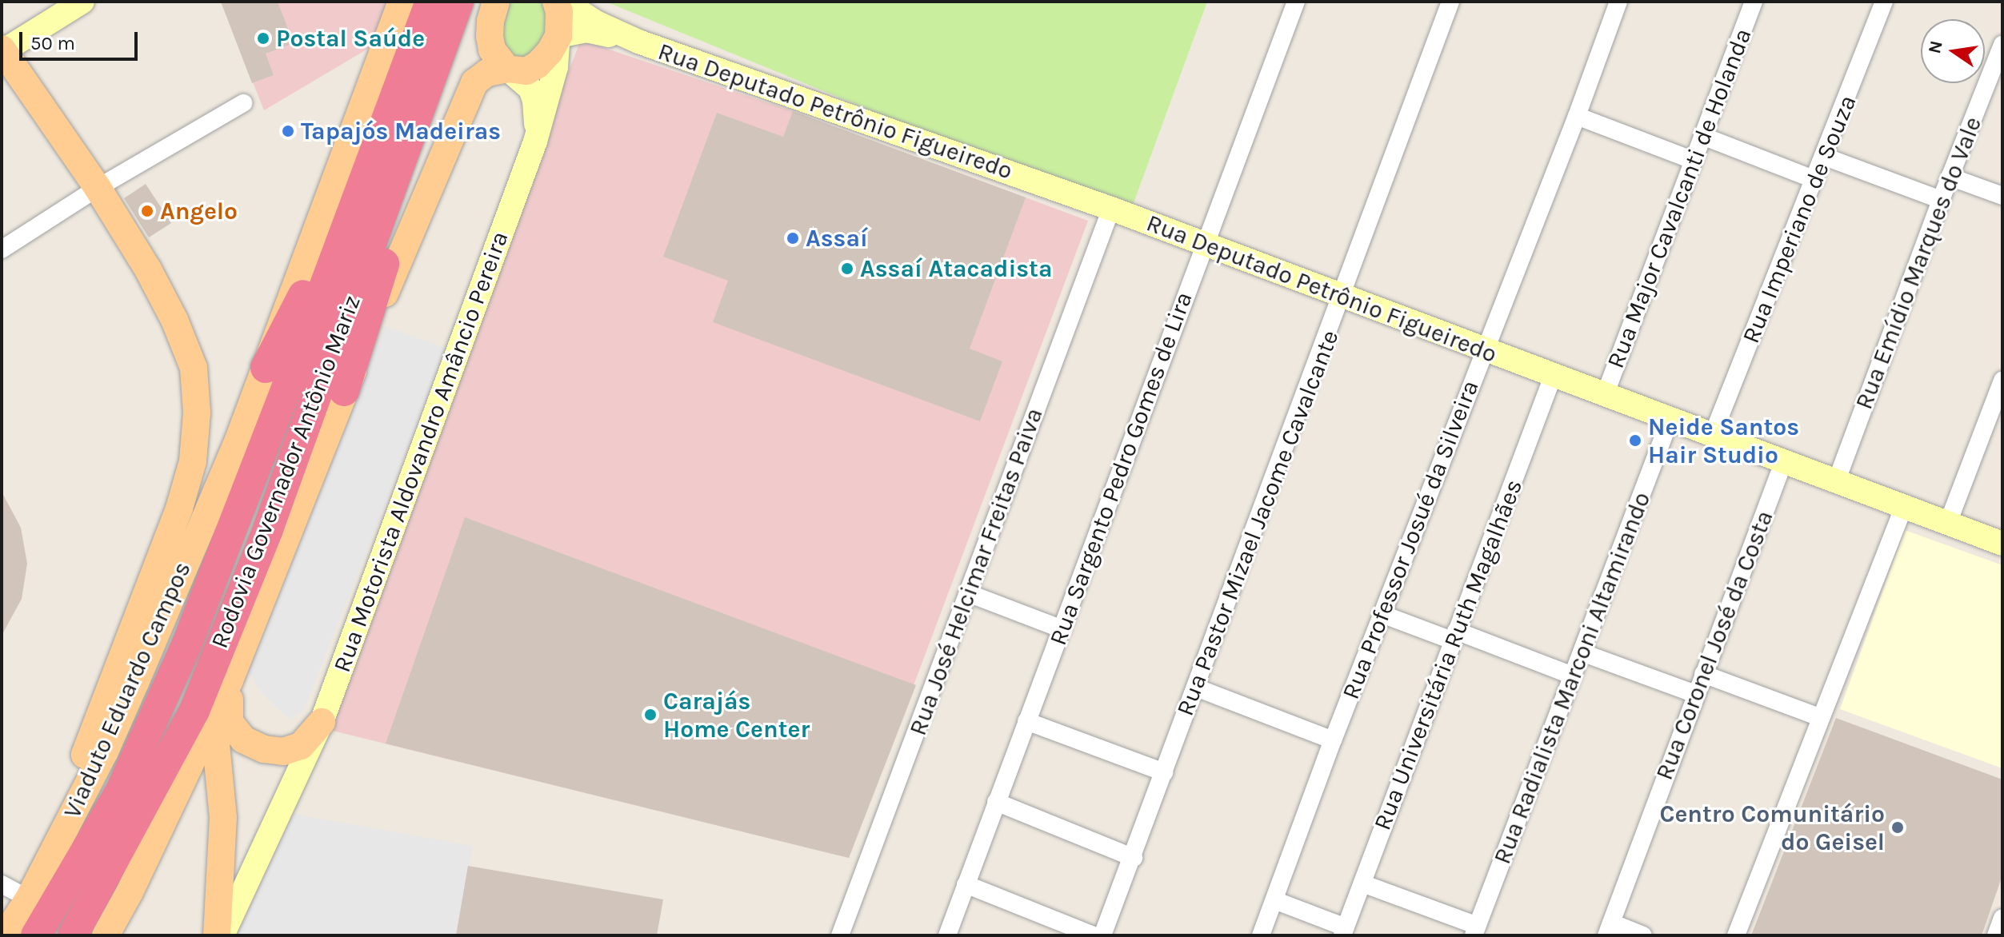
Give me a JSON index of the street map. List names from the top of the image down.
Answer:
{
  "streets": {
    "highway": ["Rodovia Governador Antônio Mariz"],
    "main road": ["Viaduto Eduardo Campos"],
    "street": [
      "Rua Deputado Petrônio Figueiredo",
      "Rua Major Cavalcanti de Holanda",
      "Rua Imperiano de Souza",
      "Rua Emídio Marques do Vale",
      "Rua Motorista Aldovandro Amâncio Pereira",
      "Rua Sargento Pedro Gomes de Lira",
      "Rua Pastor Mizael Jacome Cavalcante",
      "Rua Professor Josué da Silveira",
      "Rua José Helcimar Freitas Paiva",
      "Rua Coronel José da Costa",
      "Rua Universitária Ruth Magalhães",
      "Rua Radialista Marconi Altamirando"
    ]
  },
  "crossings": [
    ["Rua Deputado Petrônio Figueiredo", "Rua Major Cavalcanti de Holanda"],
    ["Rua Deputado Petrônio Figueiredo", "Rua Imperiano de Souza"],
    ["Rua Deputado Petrônio Figueiredo", "Rua Emídio Marques do Vale"],
    ["Rua Deputado Petrônio Figueiredo", "Rua Motorista Aldovandro Amâncio Pereira"],
    ["Rua Deputado Petrônio Figueiredo", "Rua Sargento Pedro Gomes de Lira"],
    ["Rua Deputado Petrônio Figueiredo", "Rua Pastor Mizael Jacome Cavalcante"],
    ["Rua Deputado Petrônio Figueiredo", "Rua Professor Josué da Silveira"],
    ["Rua Deputado Petrônio Figueiredo", "Rua José Helcimar Freitas Paiva"],
    ["Rua Deputado Petrônio Figueiredo", "Rua Coronel José da Costa"],
    ["Rua Deputado Petrônio Figueiredo", "Rua Universitária Ruth Magalhães"],
    ["Rua Deputado Petrônio Figueiredo", "Rua Radialista Marconi Altamirando"],
    ["Rodovia Governador Antônio Mariz", "Viaduto Eduardo Campos"]
  ],
  "places": [
    "Postal Saúde",
    "Tapajós Madeiras",
    "Angelo",
    "Assaí",
    "Assaí Atacadista",
    "Neide Santos Hair Studio",
    "Carajás Home Center",
    "Centro Comunitário do Geisel"
  ],
  "scale_bar": "50 m",
  "north": "left"
}
